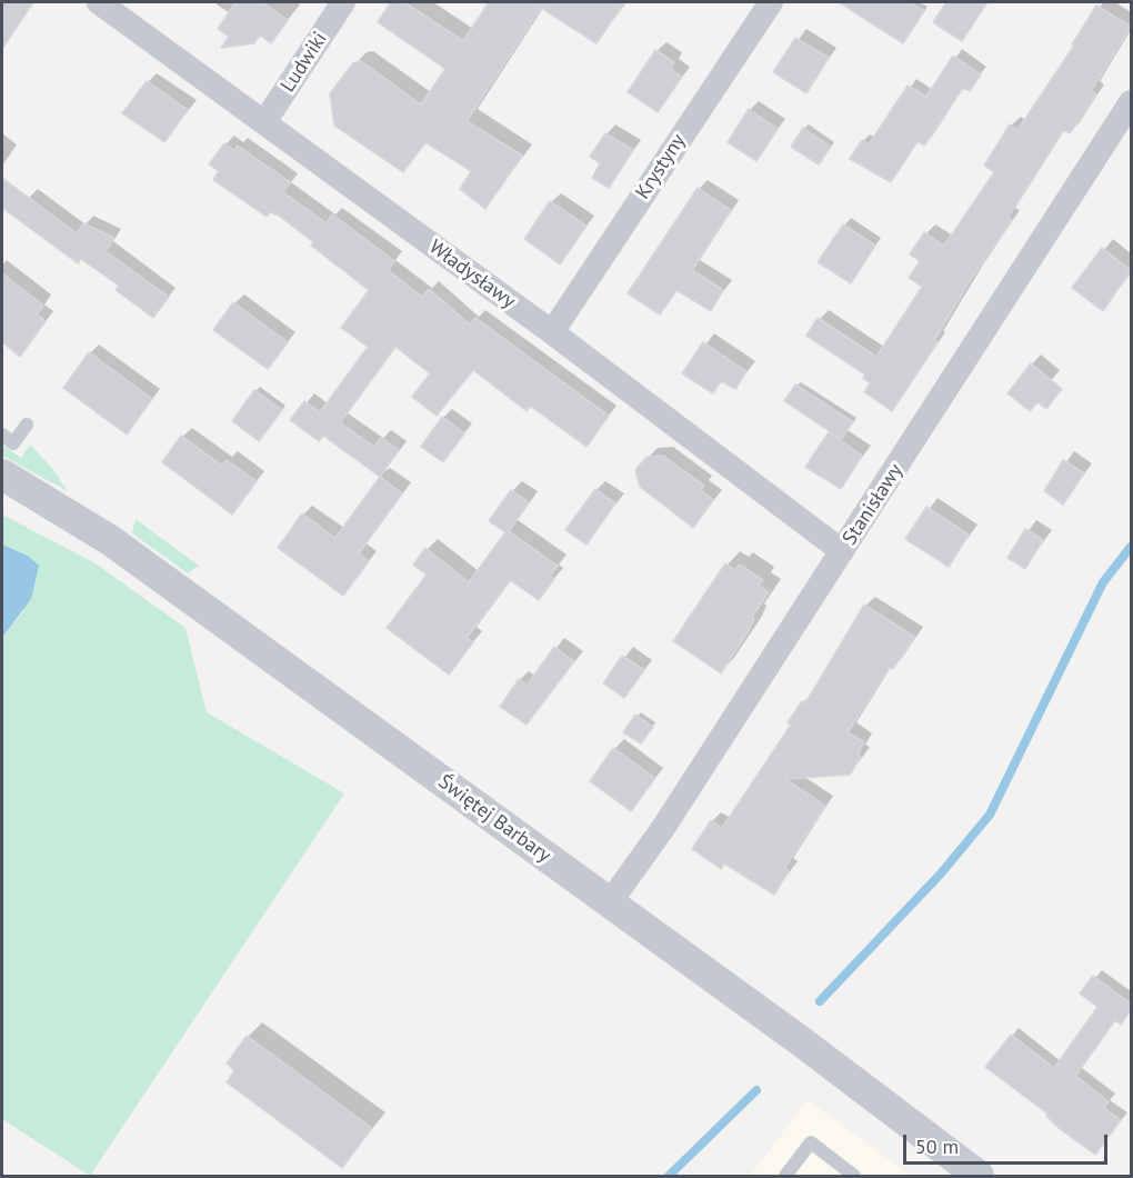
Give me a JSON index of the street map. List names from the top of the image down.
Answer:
{
  "streets": {
    "street": [
      "Ludwiki",
      "Krystyny",
      "Władysławy",
      "Stanisławy",
      "Świętej Barbary"
    ]
  },
  "crossings": [
    ["Ludwiki", "Władysławy"],
    ["Krystyny", "Władysławy"],
    ["Władysławy", "Stanisławy"],
    ["Stanisławy", "Świętej Barbary"]
  ],
  "scale_bar": "50 m"
}
